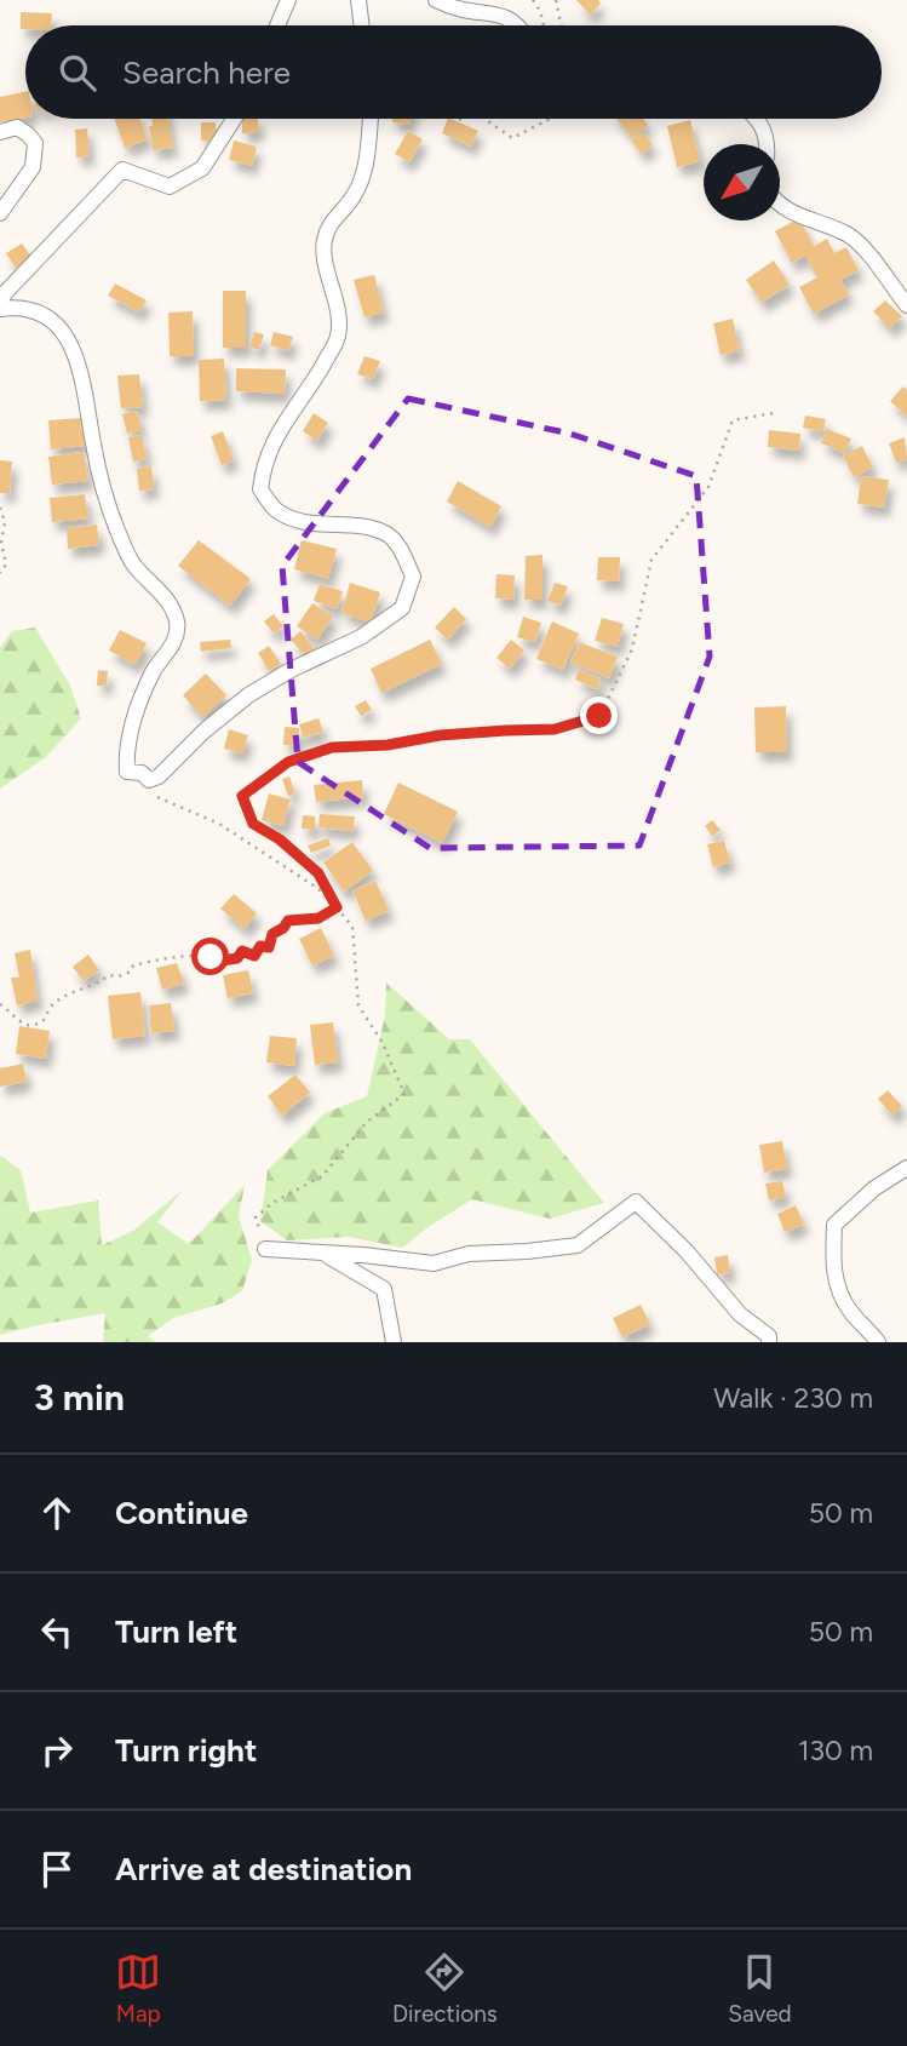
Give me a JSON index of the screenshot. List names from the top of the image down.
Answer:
{
  "north": "bottom left",
  "page": {
    "search": "Search here",
    "heading": ["3 min", "Walk · 230 m"],
    "list": [
      ["Continue", "50 m"],
      ["Turn left", "50 m"],
      ["Turn right", "130 m"],
      "Arrive at destination"
    ],
    "nav": ["Map", "Directions", "Saved"]
  }
}
